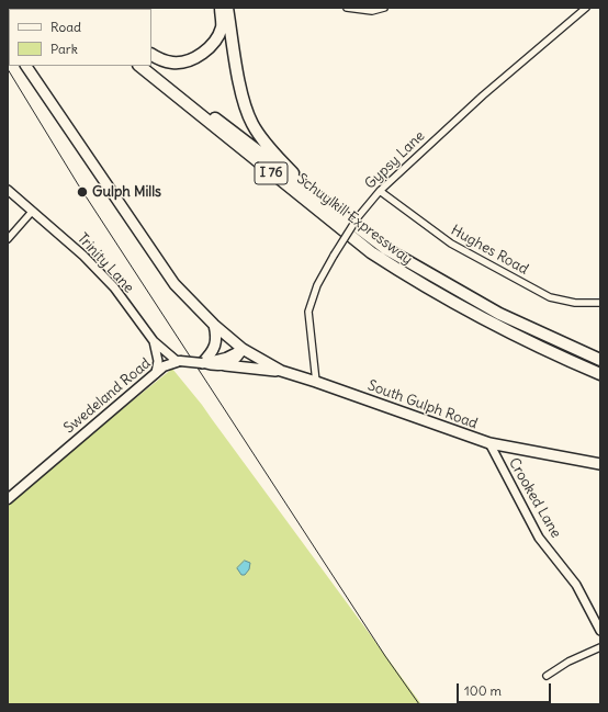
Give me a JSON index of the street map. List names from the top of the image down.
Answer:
{
  "streets": {
    "highway": ["I 76", "Schuylkill Expressway"],
    "main road": ["Swedeland Road", "South Gulph Road"],
    "street": [
      "Gypsy Lane",
      "Hughes Road",
      "Trinity Lane",
      "Crooked Lane"
    ]
  },
  "crossings": [
    ["Gypsy Lane", "Hughes Road"],
    ["Gypsy Lane", "South Gulph Road"],
    ["Trinity Lane", "Swedeland Road"],
    ["South Gulph Road", "Crooked Lane"]
  ],
  "places": ["Gulph Mills"],
  "legend": ["Road", "Park"],
  "scale_bar": "100 m"
}
